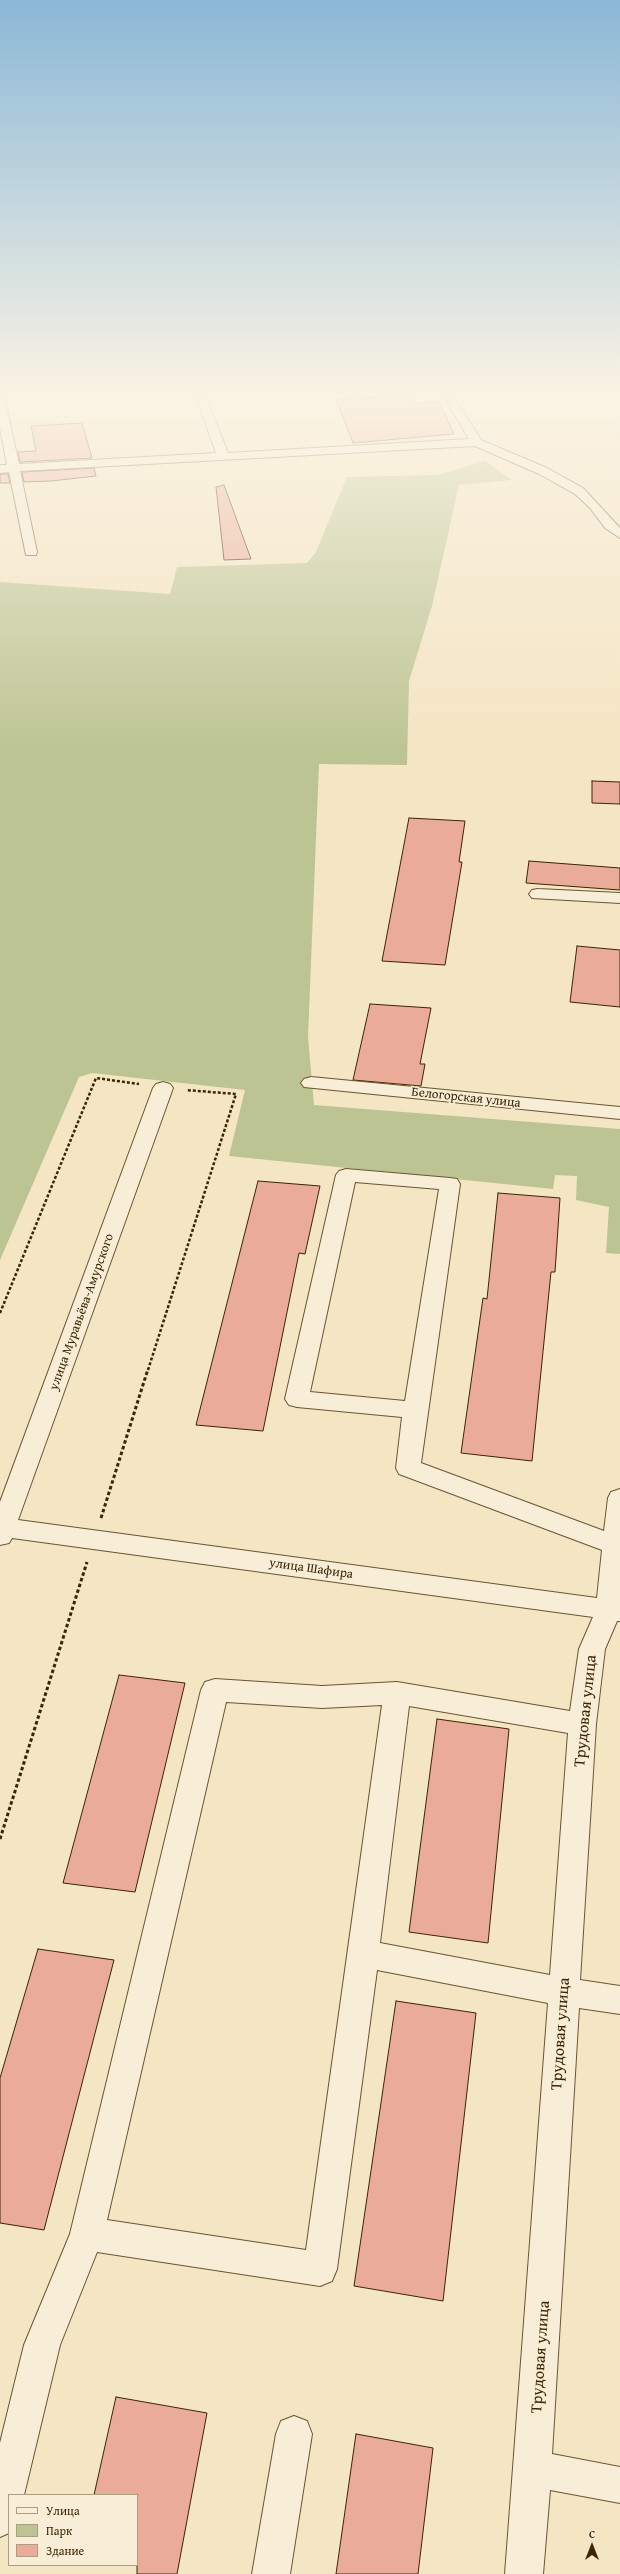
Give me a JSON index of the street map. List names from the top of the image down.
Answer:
{
  "streets": {
    "street": [
      "Белогорская улица",
      "улица Муравьёва-Амурского",
      "улица Шафира",
      "Трудовая улица"
    ]
  },
  "crossings": [
    ["улица Муравьёва-Амурского", "улица Шафира"],
    ["улица Шафира", "Трудовая улица"]
  ],
  "legend": ["Улица", "Парк", "Здание"],
  "north": "top"
}
